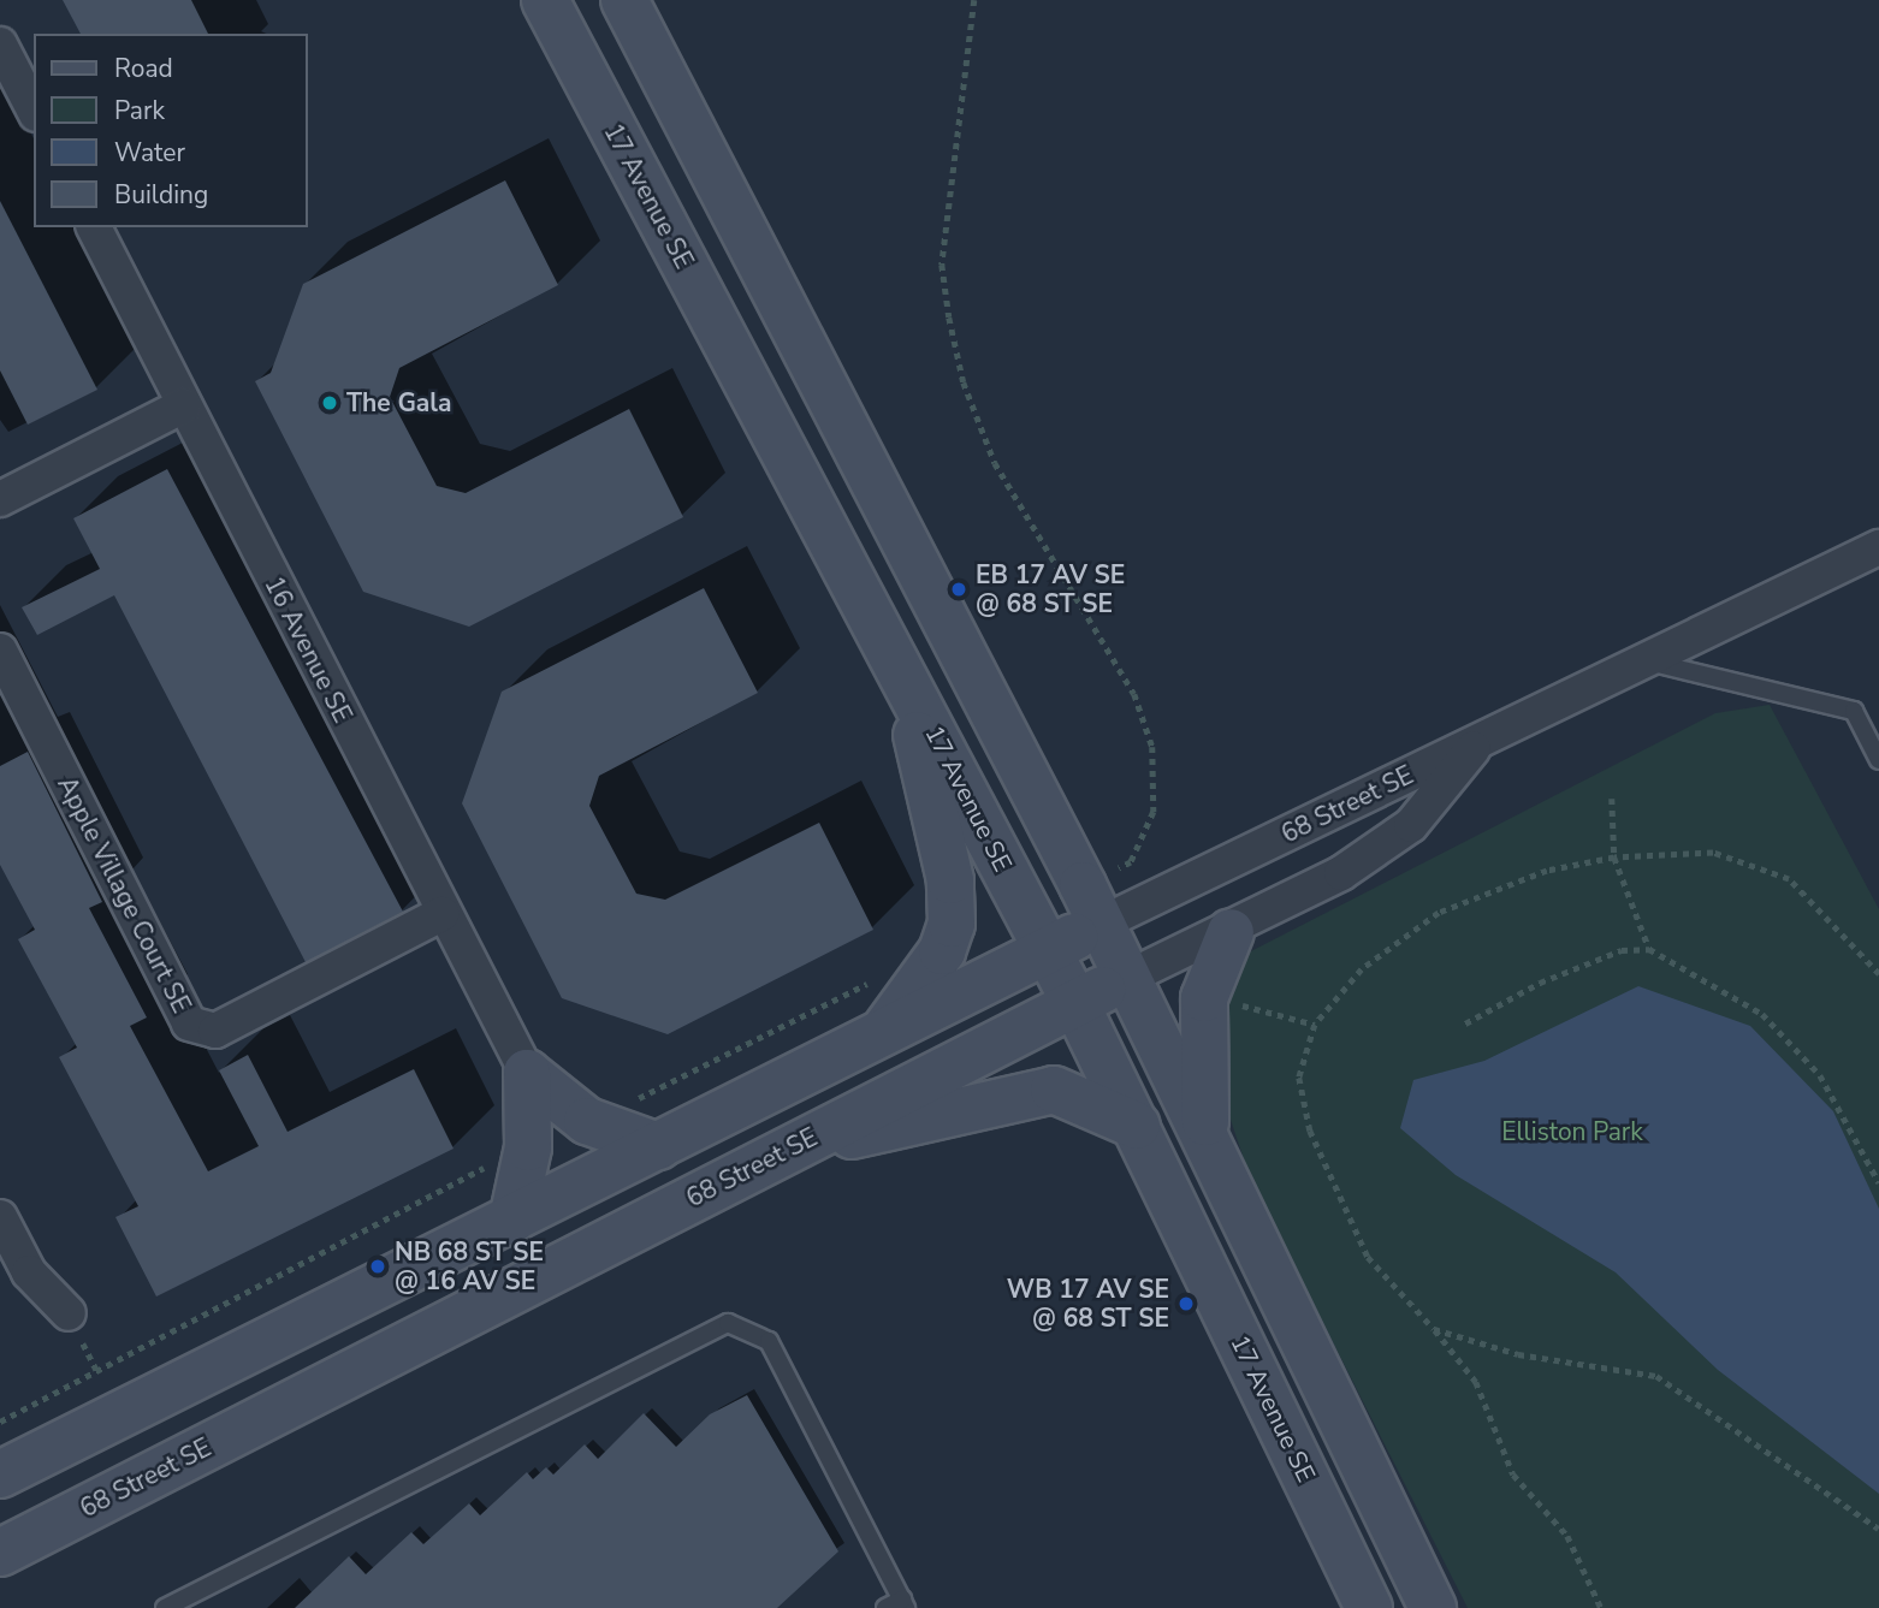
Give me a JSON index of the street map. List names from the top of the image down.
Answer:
{
  "streets": {
    "main road": ["17 Avenue SE", "68 Street SE"],
    "street": ["16 Avenue SE", "Apple Village Court SE"]
  },
  "crossings": [
    ["17 Avenue SE", "68 Street SE"],
    ["16 Avenue SE", "Apple Village Court SE"]
  ],
  "parks": ["Elliston Park"],
  "places": [
    "The Gala",
    "EB 17 AV SE @ 68 ST SE",
    "NB 68 ST SE @ 16 AV SE",
    "WB 17 AV SE @ 68 ST SE"
  ],
  "legend": [
    "Road",
    "Park",
    "Water",
    "Building"
  ]
}
